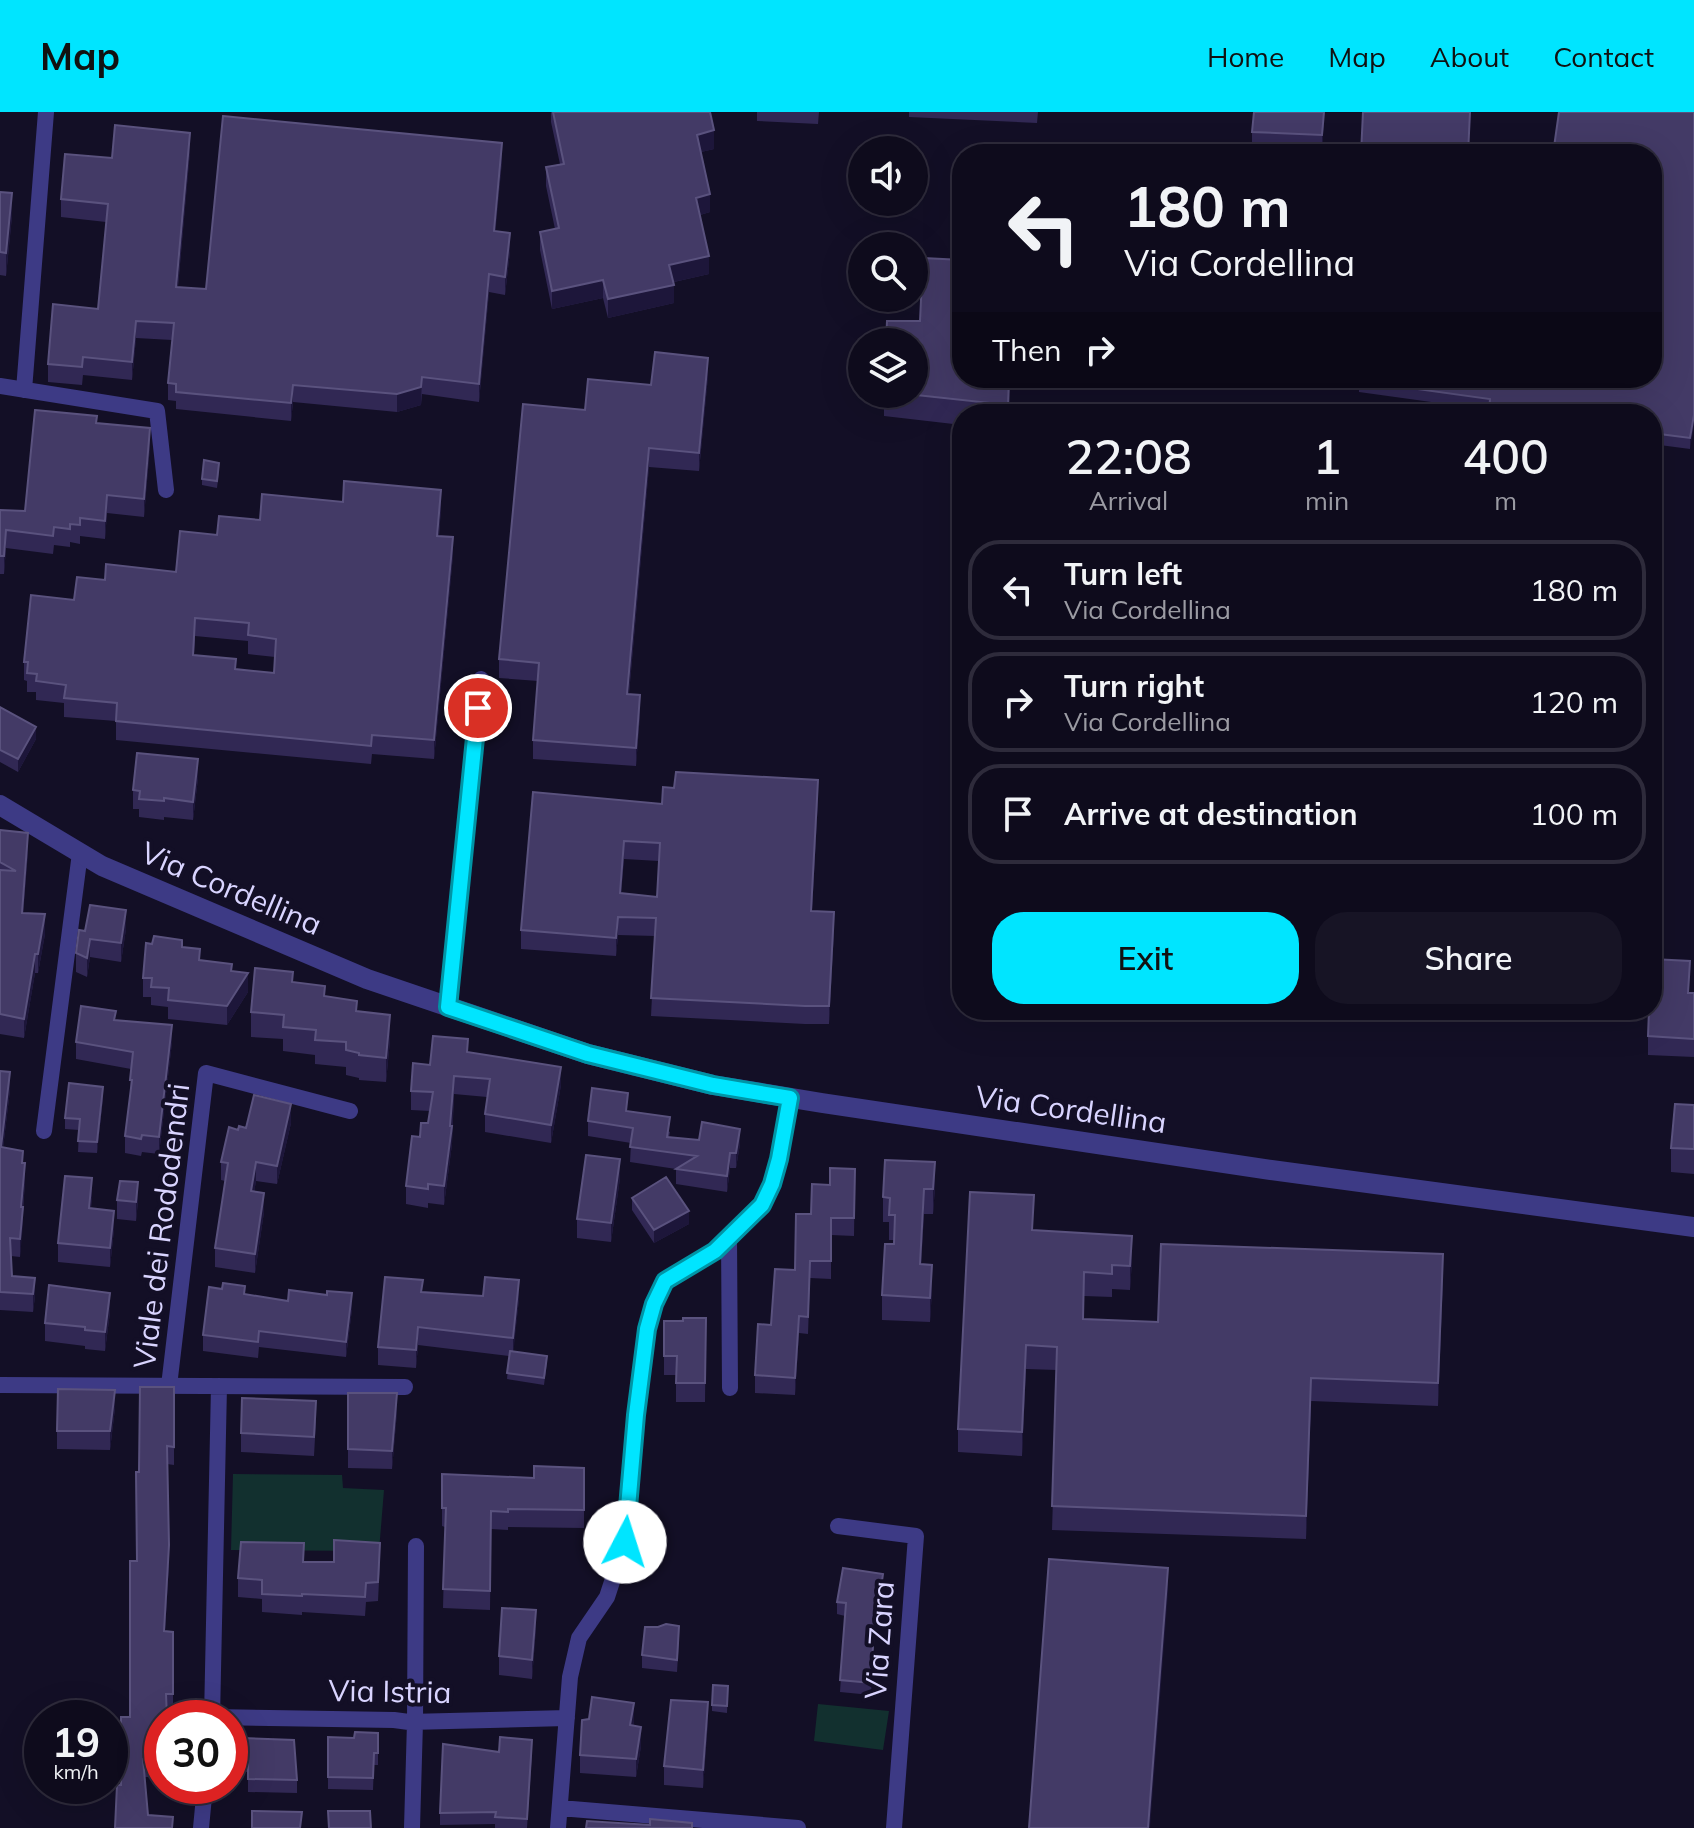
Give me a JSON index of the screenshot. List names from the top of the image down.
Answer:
{
  "streets": {
    "street": [
      "Via Cordellina",
      "Viale dei Rododendri",
      "Via Zara",
      "Via Istria"
    ]
  },
  "page": {
    "header": "Map",
    "nav": [
      "Home",
      "Map",
      "About",
      "Contact"
    ],
    "turn": ["180 m", "Via Cordellina"],
    "then": "Then",
    "eta": [
      "22:08",
      "Arrival",
      "1",
      "min",
      "400",
      "m"
    ],
    "list": [
      {
        "name": "Turn left",
        "note": "Via Cordellina",
        "value": "180 m"
      },
      {
        "name": "Turn right",
        "note": "Via Cordellina",
        "value": "120 m"
      },
      {
        "name": "Arrive at destination",
        "value": "100 m"
      }
    ],
    "buttons": ["Exit", "Share"],
    "speed": "19 km/h",
    "limit": "30"
  }
}
